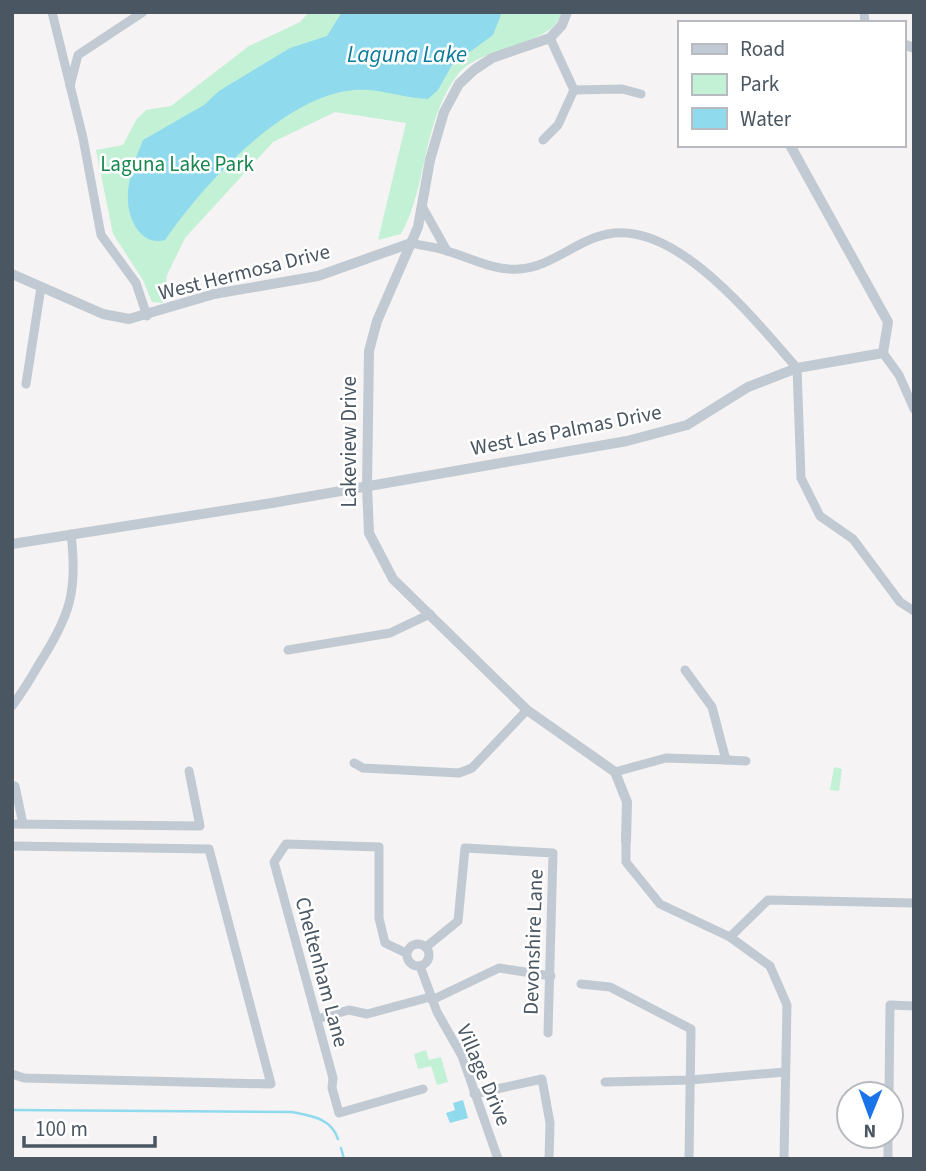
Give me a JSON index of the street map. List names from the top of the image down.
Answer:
{
  "streets": {
    "street": [
      "West Hermosa Drive",
      "West Las Palmas Drive",
      "Lakeview Drive",
      "Devonshire Lane",
      "Cheltenham Lane",
      "Village Drive"
    ]
  },
  "crossings": [
    ["West Hermosa Drive", "Lakeview Drive"],
    ["West Las Palmas Drive", "Lakeview Drive"],
    ["Devonshire Lane", "Cheltenham Lane"],
    ["Devonshire Lane", "Village Drive"],
    ["Cheltenham Lane", "Village Drive"]
  ],
  "water": ["Laguna Lake"],
  "parks": ["Laguna Lake Park"],
  "legend": ["Road", "Park", "Water"],
  "scale_bar": "100 m",
  "north": "bottom"
}
